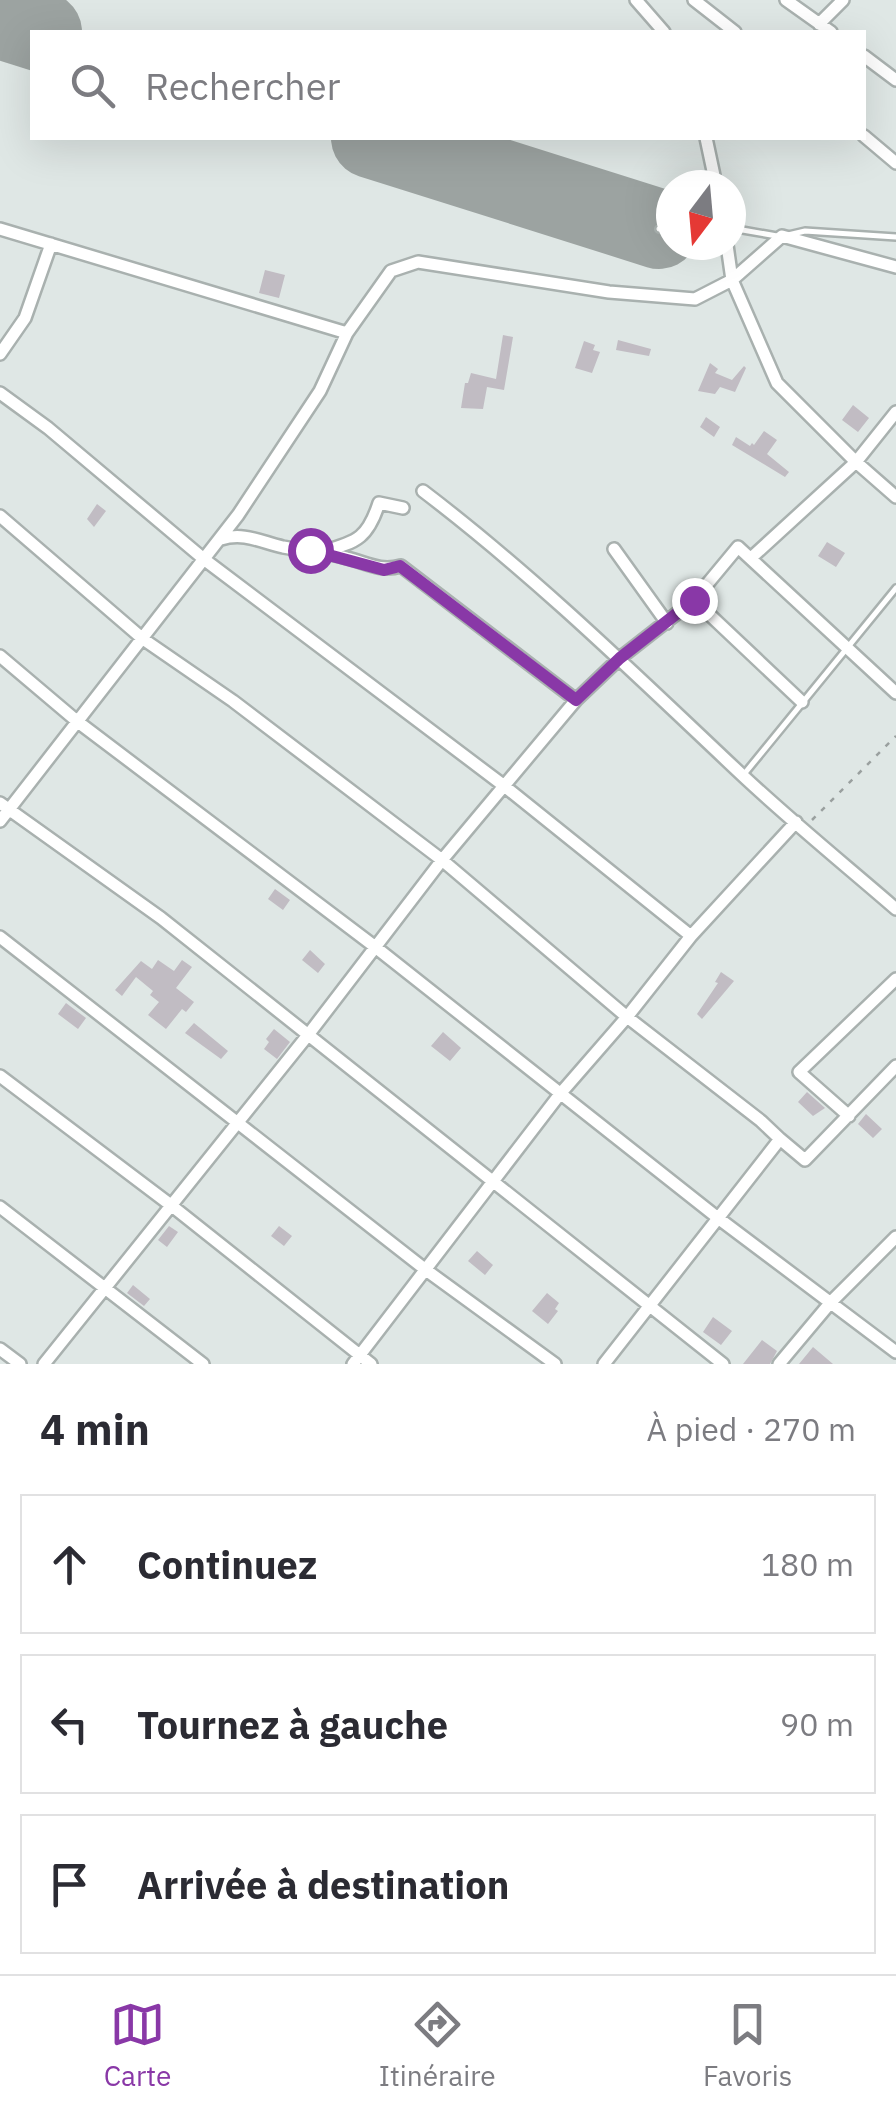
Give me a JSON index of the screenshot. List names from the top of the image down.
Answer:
{
  "north": "bottom",
  "page": {
    "search": "Rechercher",
    "heading": ["4 min", "À pied · 270 m"],
    "list": [
      ["Continuez", "180 m"],
      ["Tournez à gauche", "90 m"],
      "Arrivée à destination"
    ],
    "nav": ["Carte", "Itinéraire", "Favoris"]
  }
}
